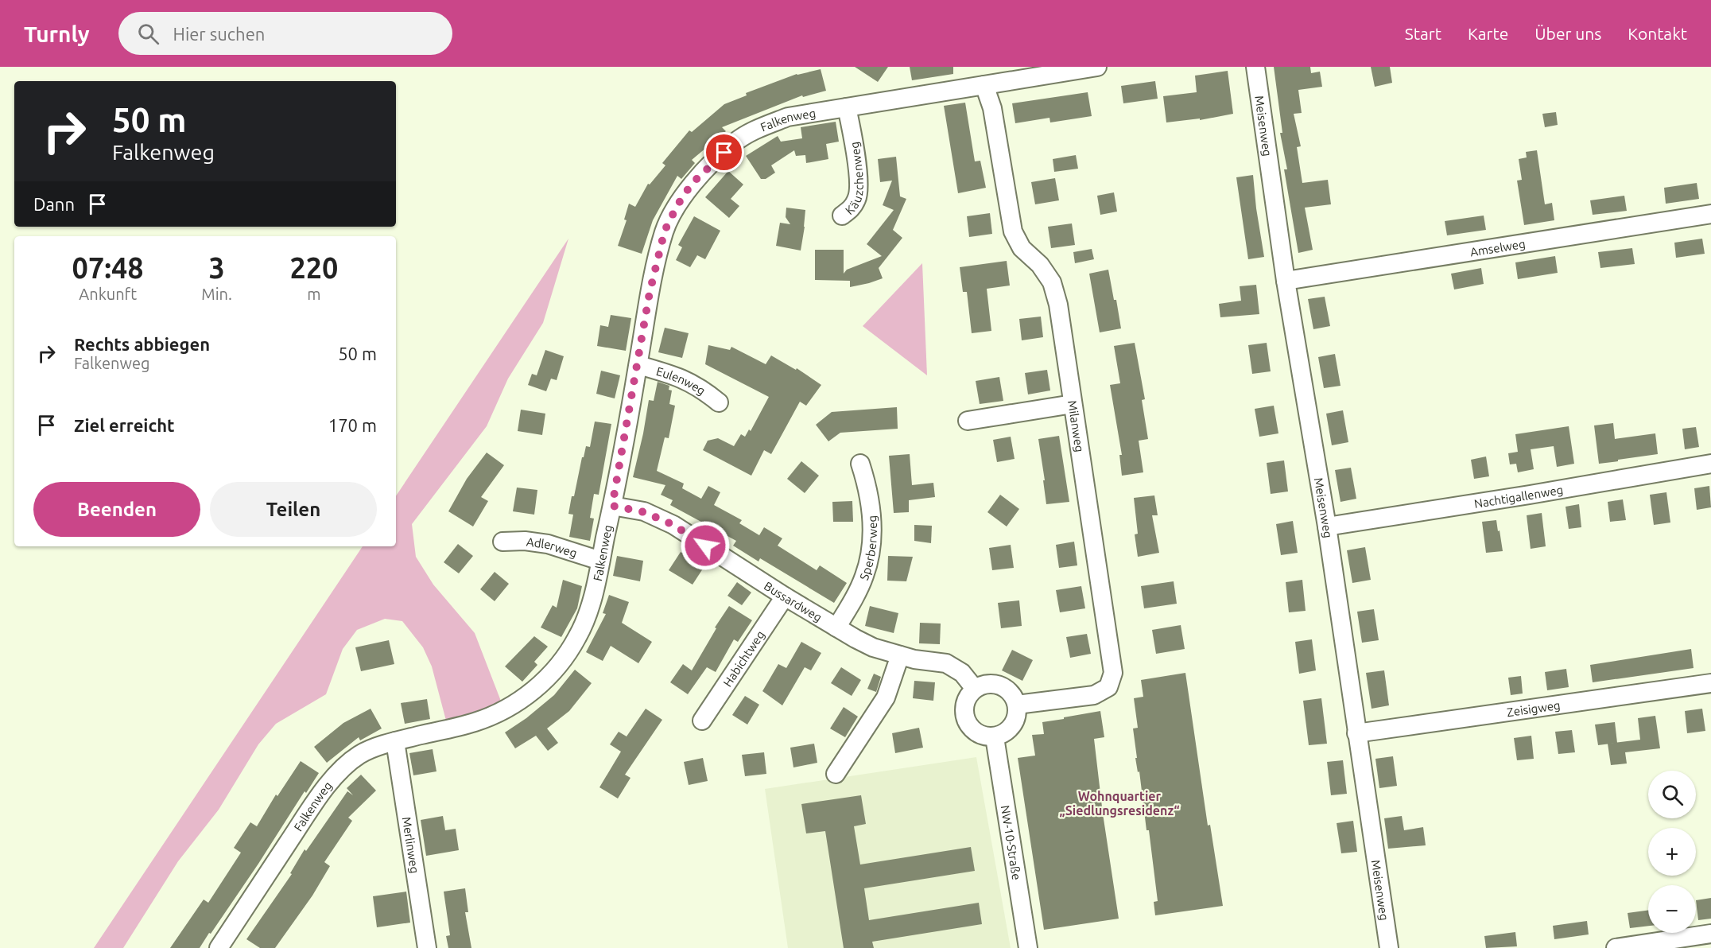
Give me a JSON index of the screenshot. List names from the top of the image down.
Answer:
{
  "streets": {
    "street": [
      "Falkenweg",
      "Meisenweg",
      "Käuzchenweg",
      "Amselweg",
      "Eulenweg",
      "Milanweg",
      "Nachtigallenweg",
      "Adlerweg",
      "Sperberweg",
      "Bussardweg",
      "Habichtweg",
      "Zeisigweg",
      "NW-10-Straße",
      "Merlinweg"
    ]
  },
  "crossings": [
    ["Falkenweg", "Käuzchenweg"],
    ["Falkenweg", "Eulenweg"],
    ["Falkenweg", "Milanweg"],
    ["Falkenweg", "Adlerweg"],
    ["Falkenweg", "Bussardweg"],
    ["Falkenweg", "Merlinweg"],
    ["Meisenweg", "Amselweg"],
    ["Meisenweg", "Nachtigallenweg"],
    ["Meisenweg", "Zeisigweg"],
    ["Milanweg", "Bussardweg"],
    ["Milanweg", "NW-10-Straße"],
    ["Sperberweg", "Bussardweg"],
    ["Bussardweg", "Habichtweg"],
    ["Bussardweg", "NW-10-Straße"]
  ],
  "districts": ["Wohnquartier „Siedlungsresidenz“"],
  "page": {
    "header": "Turnly",
    "search": "Hier suchen",
    "nav": [
      "Start",
      "Karte",
      "Über uns",
      "Kontakt"
    ],
    "turn": ["50 m", "Falkenweg"],
    "then": "Dann",
    "eta": [
      "07:48",
      "Ankunft",
      "3",
      "Min.",
      "220",
      "m"
    ],
    "list": [
      {
        "name": "Rechts abbiegen",
        "note": "Falkenweg",
        "value": "50 m"
      },
      {
        "name": "Ziel erreicht",
        "value": "170 m"
      }
    ],
    "buttons": ["Beenden", "Teilen"],
    "map_buttons": ["+", "−"]
  }
}
